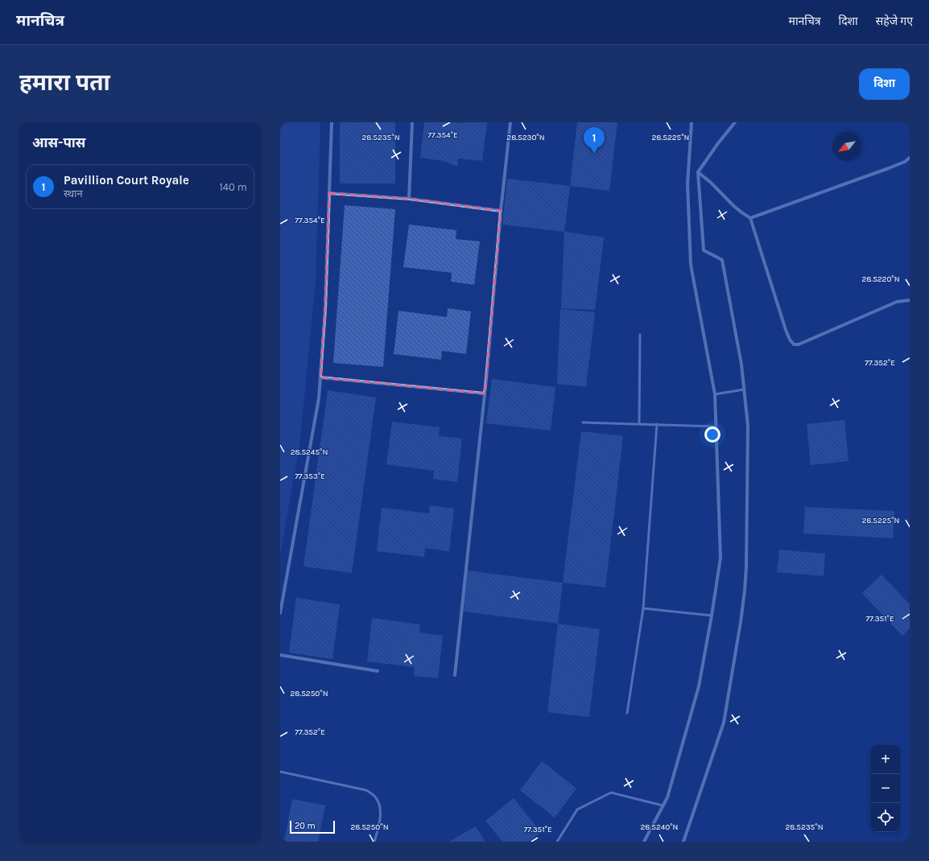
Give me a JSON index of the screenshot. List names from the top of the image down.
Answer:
{
  "scale_bar": "20 m",
  "north": "bottom left",
  "page": {
    "header": "मानचित्र",
    "nav": ["मानचित्र", "दिशा", "सहेजे गए"],
    "buttons": "दिशा",
    "title": "हमारा पता",
    "heading": "आस-पास",
    "pins": "1",
    "list": [
      {
        "mark": "1",
        "name": "Pavillion Court Royale",
        "note": "स्थान",
        "value": "140 m"
      }
    ],
    "map_buttons": ["+", "−"],
    "scale": "20 m"
  },
  "coordinates": [
    "77.354°E",
    "28.5230°N",
    "28.5235°N",
    "28.5225°N",
    "28.5220°N",
    "77.352°E",
    "28.5245°N",
    "77.353°E",
    "77.351°E",
    "28.5250°N",
    "28.5240°N"
  ]
}
